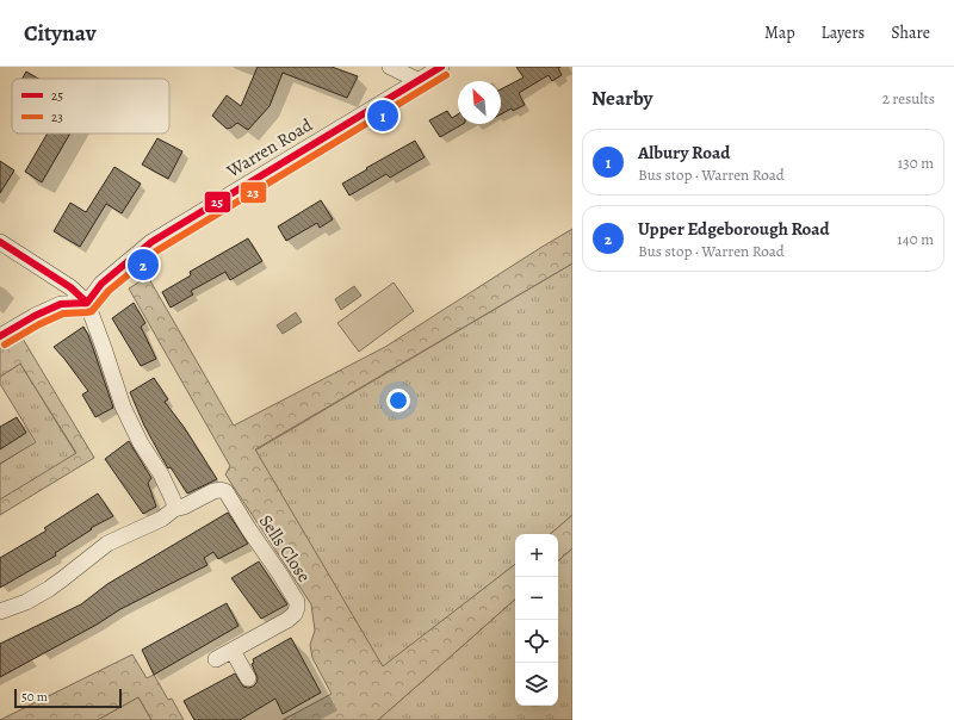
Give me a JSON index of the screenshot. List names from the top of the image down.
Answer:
{
  "streets": {
    "street": ["Warren Road", "Sells Close"]
  },
  "lines": ["transit line 25", "transit line 23"],
  "legend": ["25", "23"],
  "scale_bar": "50 m",
  "north": "top left",
  "page": {
    "header": "Citynav",
    "nav": ["Map", "Layers", "Share"],
    "heading": ["Nearby", "2 results"],
    "pins": ["1", "2"],
    "list": [
      {
        "mark": "1",
        "name": "Albury Road",
        "note": "Bus stop · Warren Road",
        "value": "130 m"
      },
      {
        "mark": "2",
        "name": "Upper Edgeborough Road",
        "note": "Bus stop · Warren Road",
        "value": "140 m"
      }
    ],
    "map_buttons": ["+", "−"],
    "scale": "50 m"
  }
}
